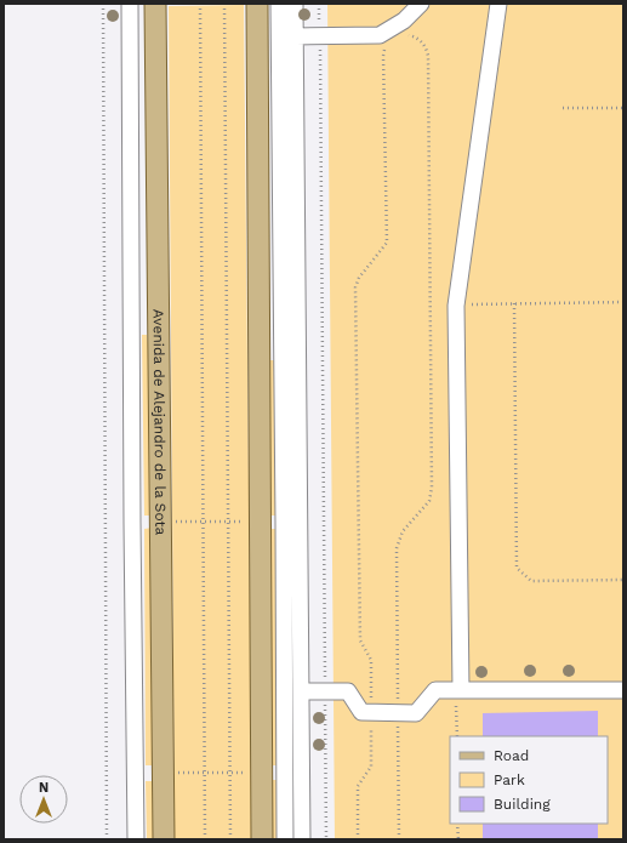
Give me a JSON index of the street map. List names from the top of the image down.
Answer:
{
  "streets": {
    "main road": ["Avenida de Alejandro de la Sota"]
  },
  "legend": ["Road", "Park", "Building"],
  "north": "top"
}
